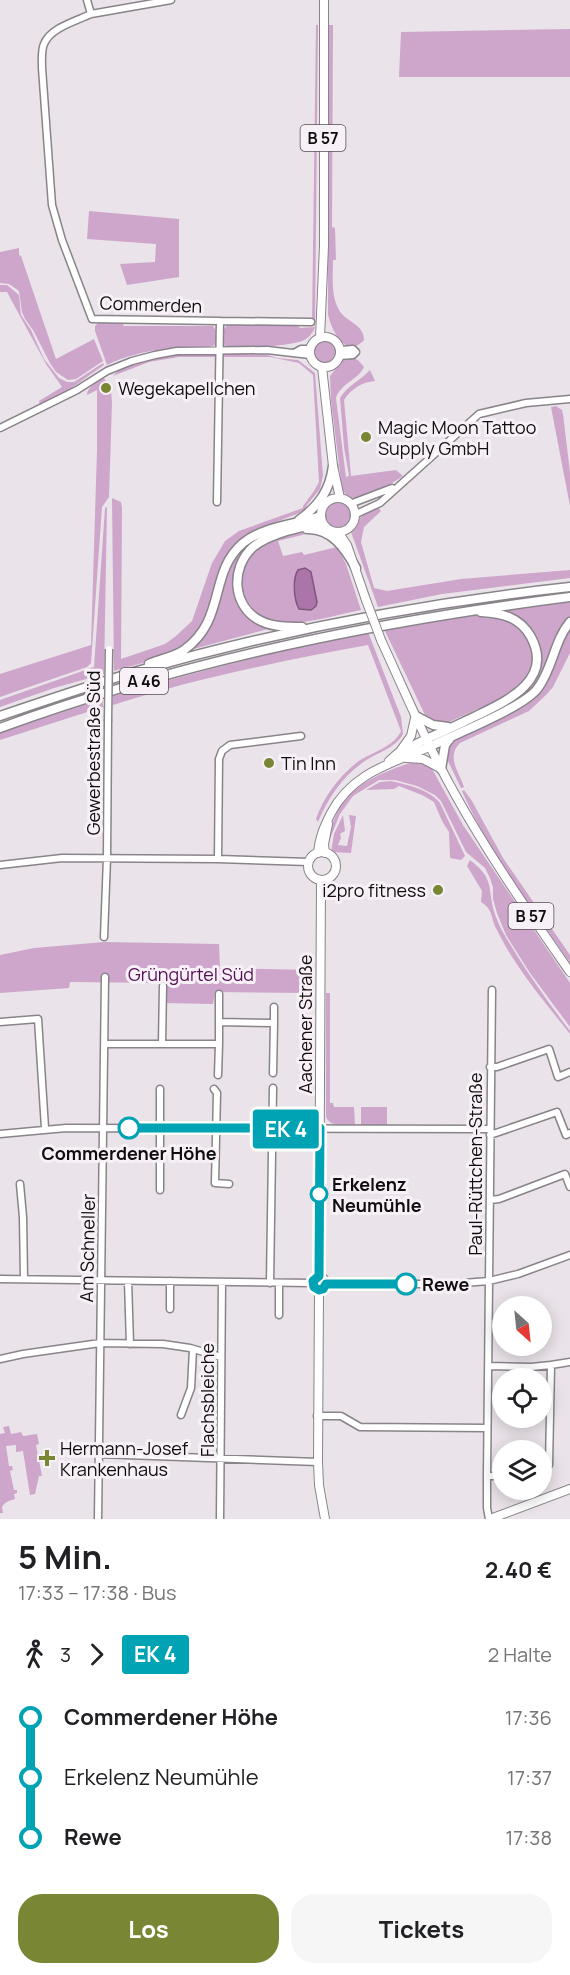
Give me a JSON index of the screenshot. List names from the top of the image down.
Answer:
{
  "streets": {
    "highway": ["A 46"],
    "main road": ["B 57", "Aachener Straße"],
    "street": [
      "Commerden",
      "Gewerbestraße Süd",
      "Paul-Rüttchen-Straße",
      "Am Schneller",
      "Flachsbleiche"
    ]
  },
  "crossings": [
    ["B 57", "Aachener Straße"],
    ["Gewerbestraße Süd", "Aachener Straße"]
  ],
  "parks": ["Grüngürtel Süd"],
  "places": {
    "other": [
      "Wegekapellchen",
      "Magic Moon Tattoo Supply GmbH",
      "Tin Inn",
      "i2pro fitness",
      "Commerdener Höhe",
      "Erkelenz Neumühle",
      "Rewe"
    ],
    "health": ["Hermann-Josef Krankenhaus"]
  },
  "north": "bottom right",
  "page": {
    "on_map": "EK 4",
    "heading": ["5 Min.", "17:33 – 17:38 · Bus", "2.40 €"],
    "legs": ["3", "EK 4", "2 Halte"],
    "list": [
      {
        "name": "Commerdener Höhe",
        "value": "17:36"
      },
      {
        "name": "Erkelenz Neumühle",
        "value": "17:37"
      },
      {
        "name": "Rewe",
        "value": "17:38"
      }
    ],
    "buttons": ["Los", "Tickets"]
  }
}
